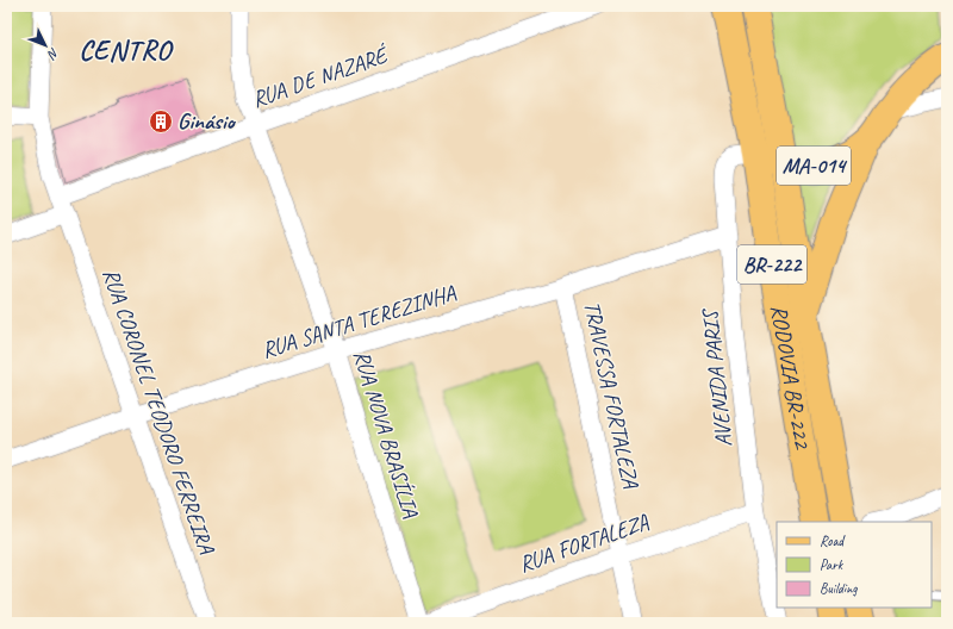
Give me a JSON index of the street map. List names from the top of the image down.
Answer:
{
  "streets": {
    "main road": ["MA-014", "BR-222", "RODOVIA BR-222"],
    "street": [
      "RUA DE NAZARÉ",
      "RUA SANTA TEREZINHA",
      "AVENIDA PARIS",
      "TRAVESSA FORTALEZA",
      "RUA CORONEL TEODORO FERREIRA",
      "RUA NOVA BRASÍLIA",
      "RUA FORTALEZA"
    ]
  },
  "crossings": [
    ["RUA DE NAZARÉ", "RUA CORONEL TEODORO FERREIRA"],
    ["RUA DE NAZARÉ", "RUA NOVA BRASÍLIA"],
    ["MA-014", "RODOVIA BR-222"],
    ["MA-014", "AVENIDA PARIS"],
    ["RUA SANTA TEREZINHA", "AVENIDA PARIS"],
    ["RUA SANTA TEREZINHA", "TRAVESSA FORTALEZA"],
    ["RUA SANTA TEREZINHA", "RUA CORONEL TEODORO FERREIRA"],
    ["RUA SANTA TEREZINHA", "RUA NOVA BRASÍLIA"],
    ["RODOVIA BR-222", "AVENIDA PARIS"],
    ["AVENIDA PARIS", "RUA FORTALEZA"],
    ["TRAVESSA FORTALEZA", "RUA FORTALEZA"]
  ],
  "districts": ["CENTRO"],
  "places": {
    "building": ["Ginásio"]
  },
  "legend": ["Road", "Park", "Building"],
  "north": "bottom right"
}
